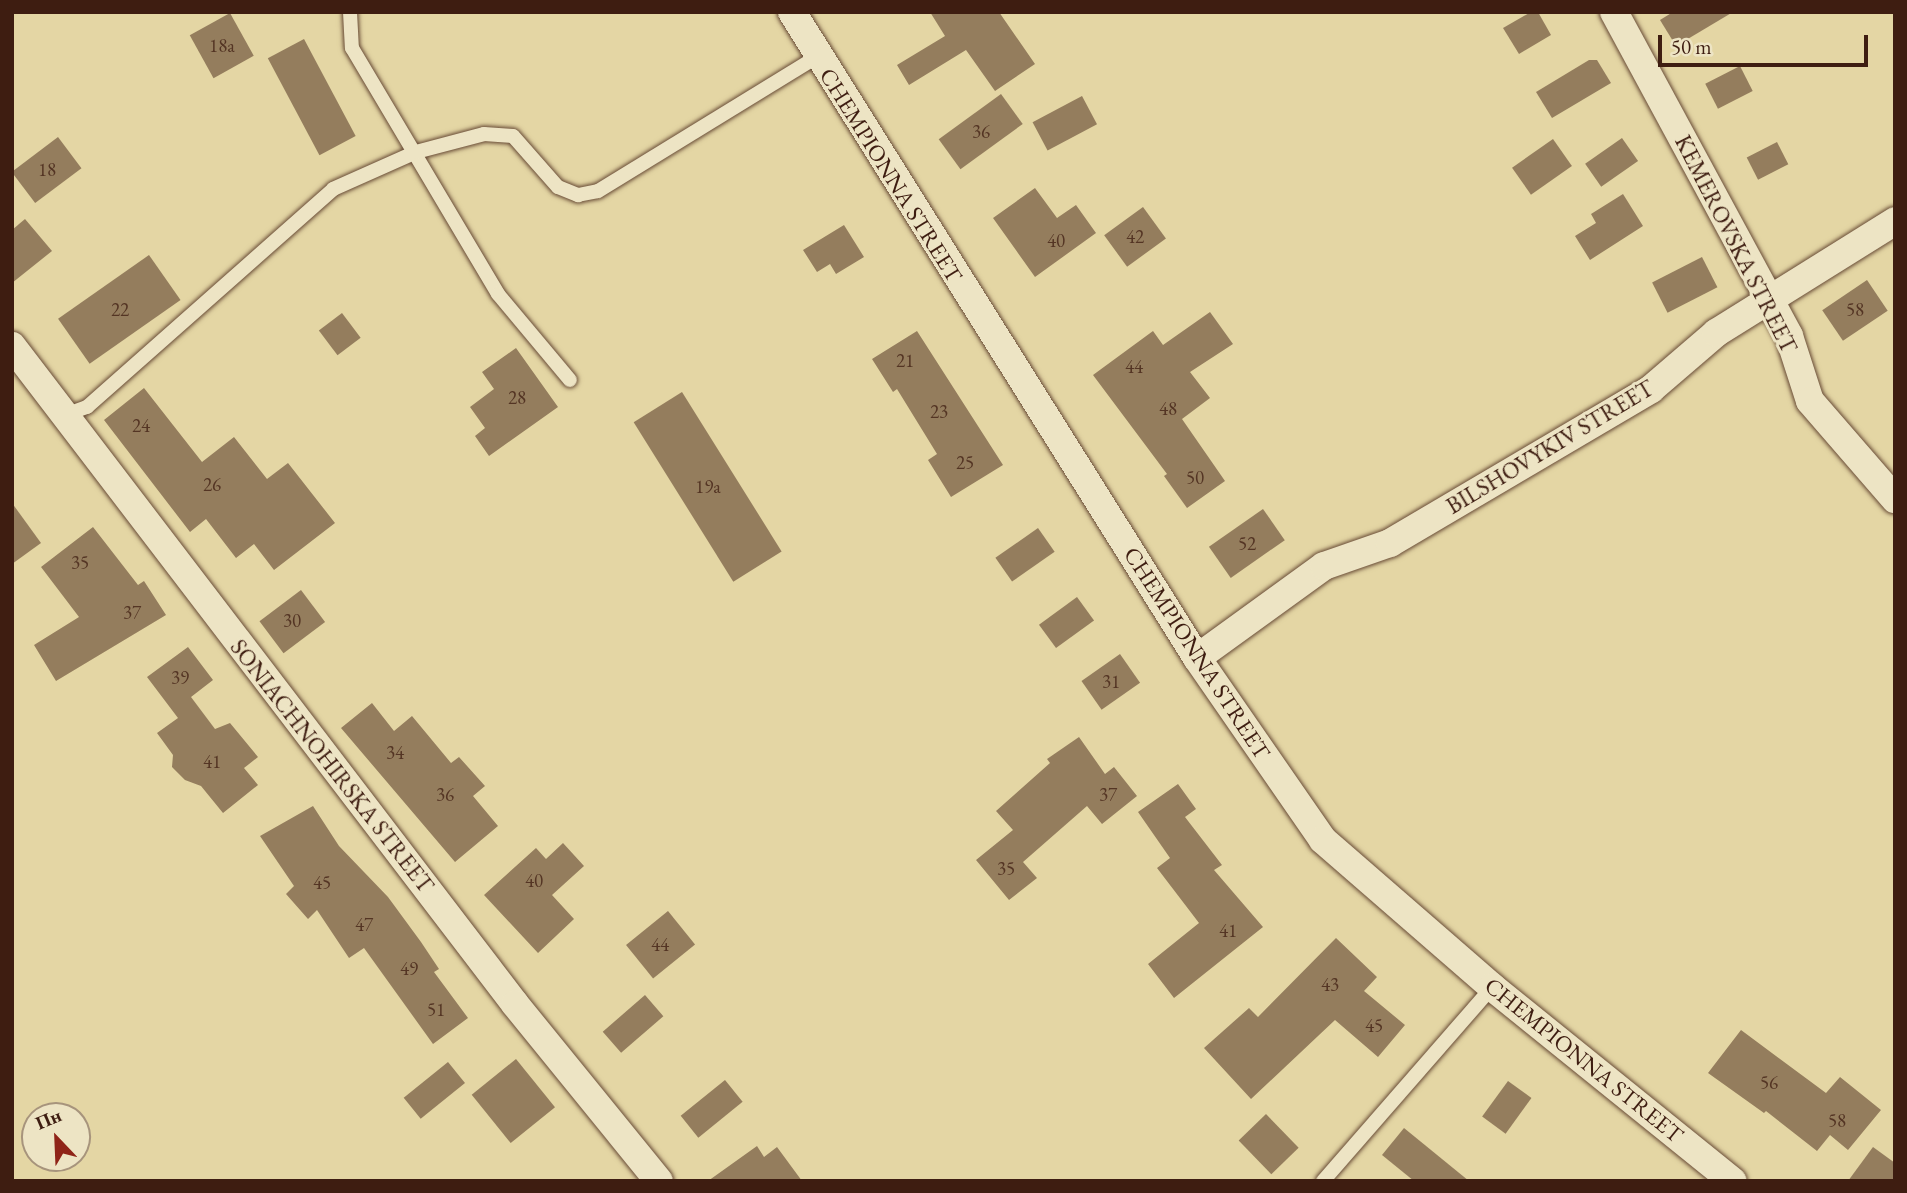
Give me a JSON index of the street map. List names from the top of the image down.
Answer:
{
  "streets": {
    "street": [
      "CHEMPIONNA STREET",
      "KEMEROVSKA STREET",
      "BILSHOVYKIV STREET",
      "SONIACHNOHIRSKA STREET"
    ]
  },
  "crossings": [
    ["CHEMPIONNA STREET", "BILSHOVYKIV STREET"],
    ["KEMEROVSKA STREET", "BILSHOVYKIV STREET"]
  ],
  "house_numbers": [
    "18а",
    "36",
    "18",
    "42",
    "40",
    "22",
    "58",
    "21",
    "44",
    "28",
    "48",
    "23",
    "24",
    "25",
    "50",
    "26",
    "19а",
    "52",
    "35",
    "37",
    "30",
    "39",
    "31",
    "34",
    "41",
    "36",
    "37",
    "35",
    "40",
    "45",
    "47",
    "41",
    "44",
    "49",
    "43",
    "51",
    "45",
    "56",
    "58"
  ],
  "scale_bar": "50 m",
  "north": "top left"
}
